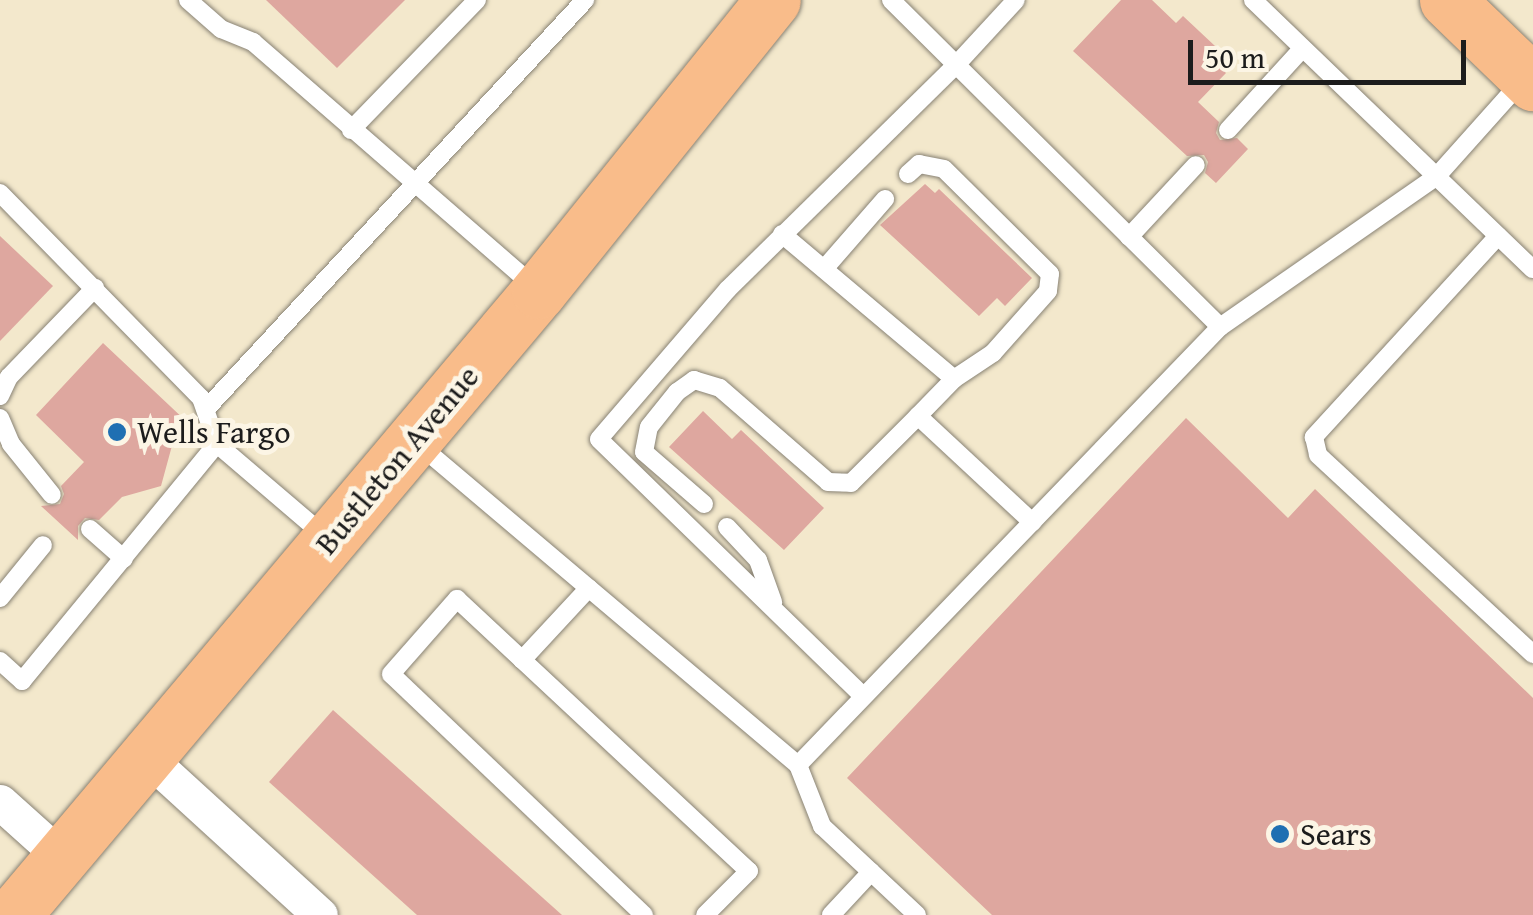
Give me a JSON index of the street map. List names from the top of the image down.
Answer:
{
  "streets": {
    "main road": ["Bustleton Avenue"]
  },
  "places": ["Wells Fargo", "Sears"],
  "scale_bar": "50 m"
}
